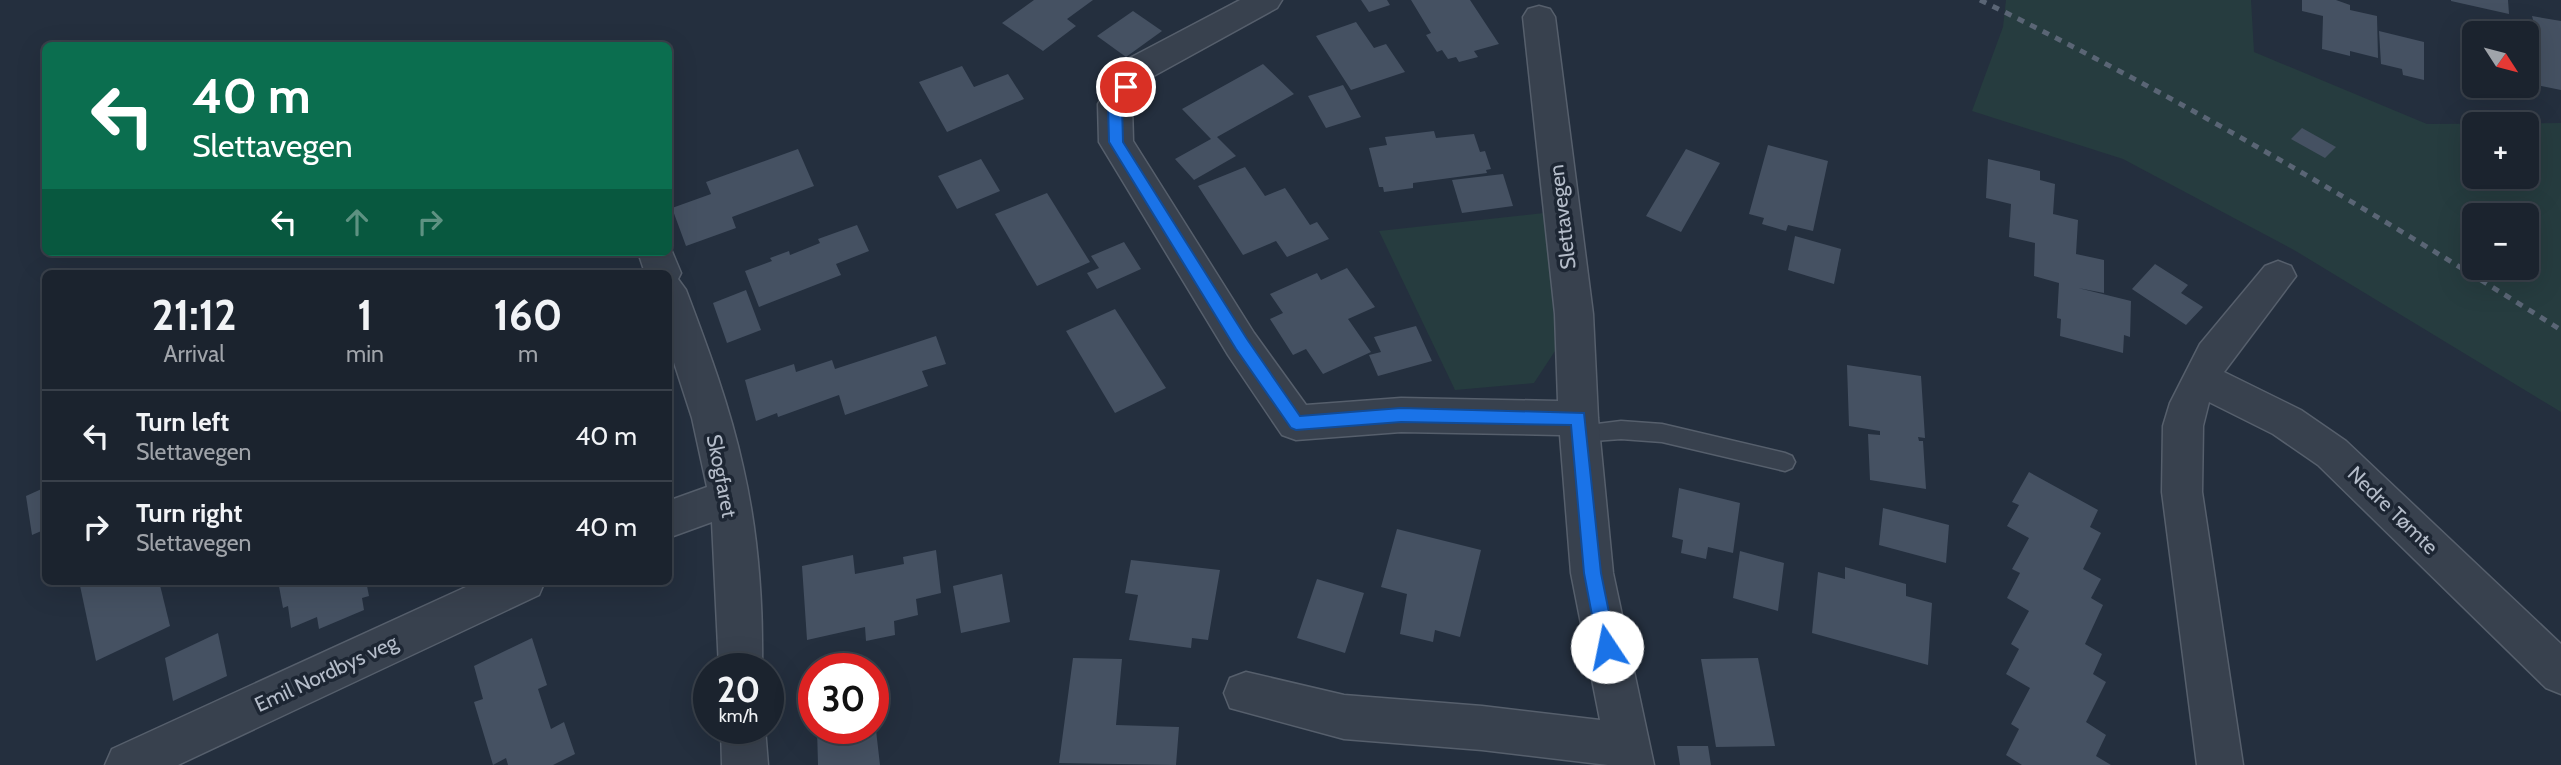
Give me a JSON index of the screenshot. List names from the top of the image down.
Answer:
{
  "streets": {
    "street": [
      "Slettavegen",
      "Skogfaret",
      "Nedre Tømte",
      "Emil Nordbys veg"
    ]
  },
  "north": "bottom right",
  "page": {
    "map_buttons": ["+", "−"],
    "turn": ["40 m", "Slettavegen"],
    "eta": [
      "21:12",
      "Arrival",
      "1",
      "min",
      "160",
      "m"
    ],
    "list": [
      {
        "name": "Turn left",
        "note": "Slettavegen",
        "value": "40 m"
      },
      {
        "name": "Turn right",
        "note": "Slettavegen",
        "value": "40 m"
      }
    ],
    "speed": "20 km/h",
    "limit": "30"
  }
}
